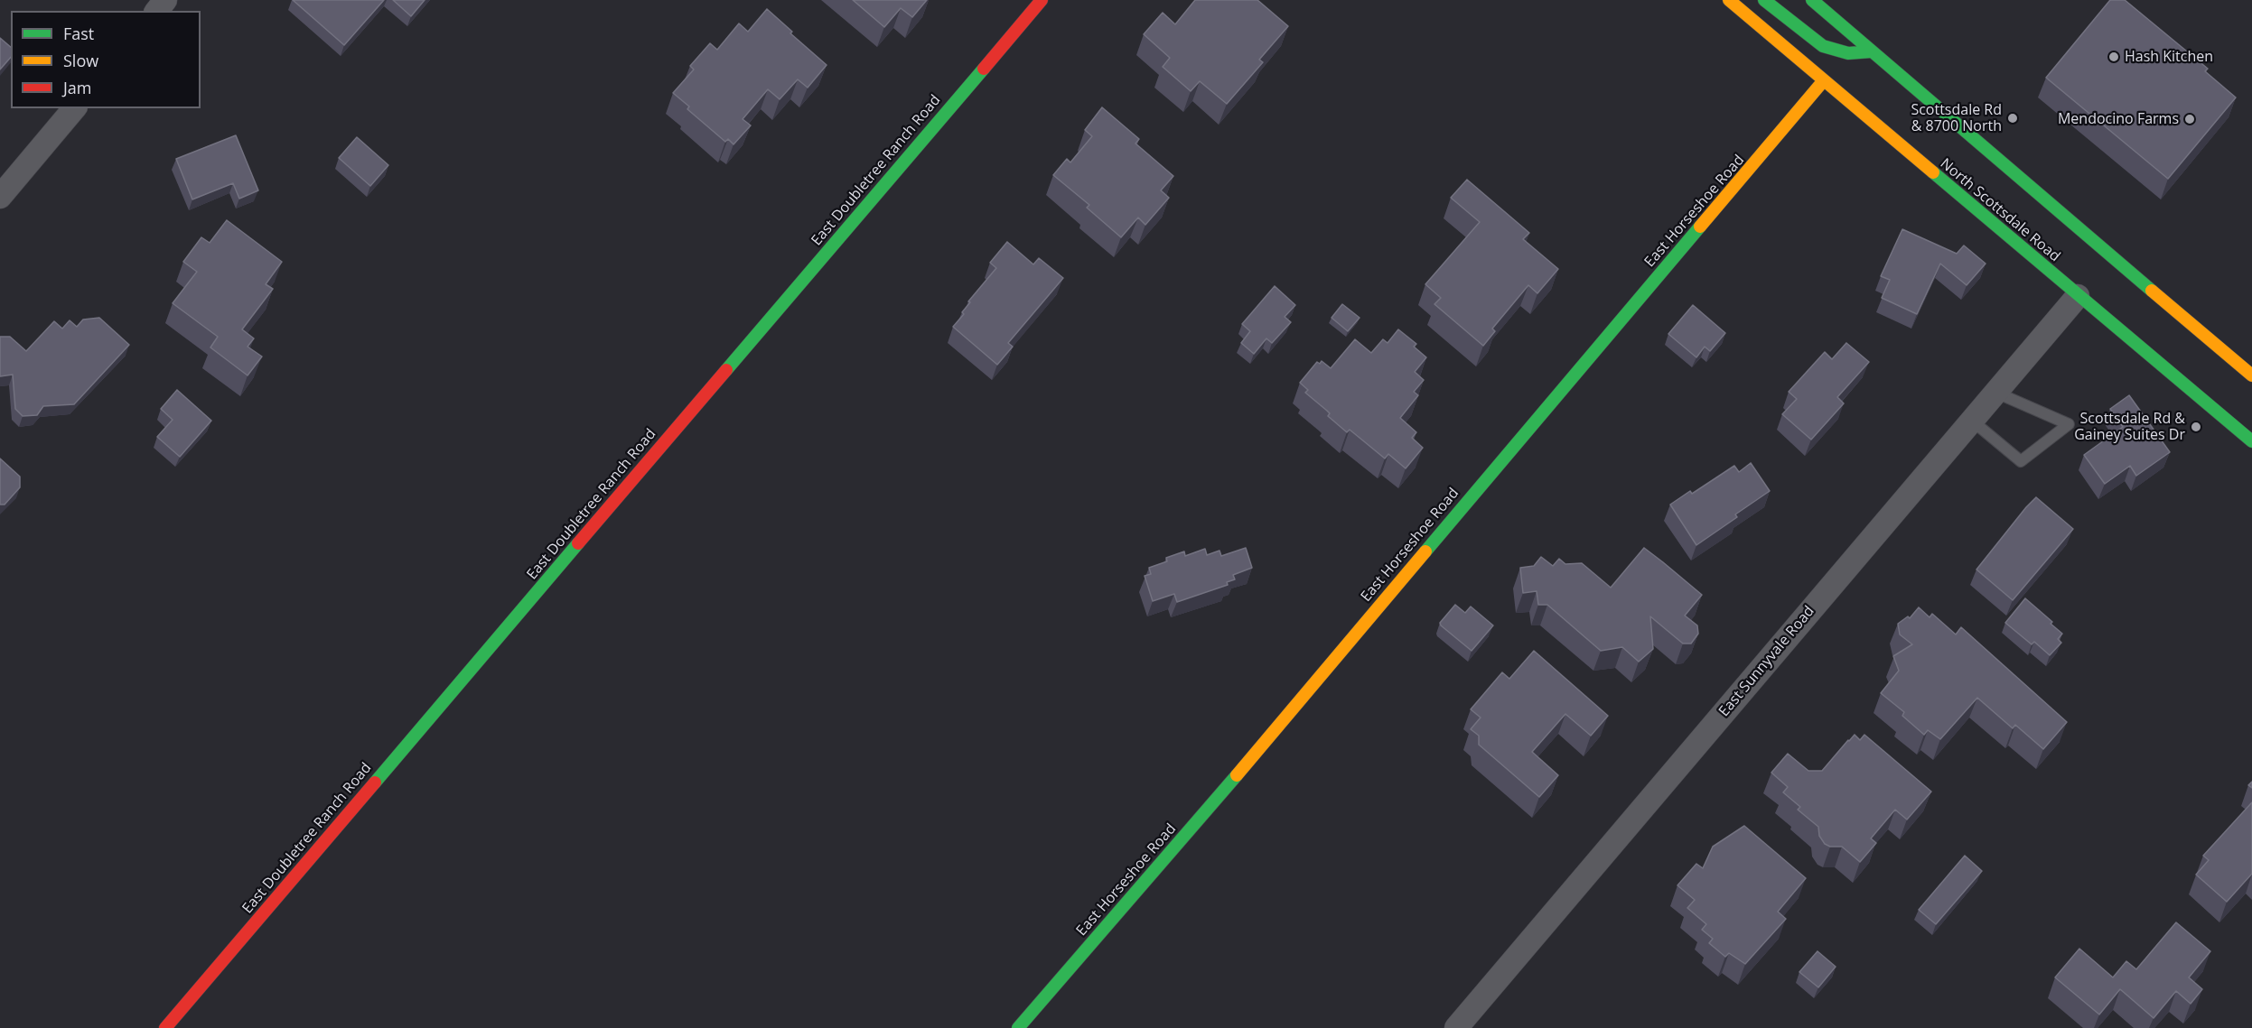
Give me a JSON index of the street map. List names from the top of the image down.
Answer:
{
  "streets": {
    "main road": ["East Doubletree Ranch Road", "North Scottsdale Road", "East Horseshoe Road"],
    "street": ["East Sunnyvale Road"]
  },
  "crossings": [
    ["North Scottsdale Road", "East Horseshoe Road"],
    ["North Scottsdale Road", "East Sunnyvale Road"]
  ],
  "places": [
    "Hash Kitchen",
    "Scottsdale Rd & 8700 North",
    "Mendocino Farms",
    "Scottsdale Rd & Gainey Suites Dr"
  ],
  "legend": ["Fast", "Slow", "Jam"]
}
